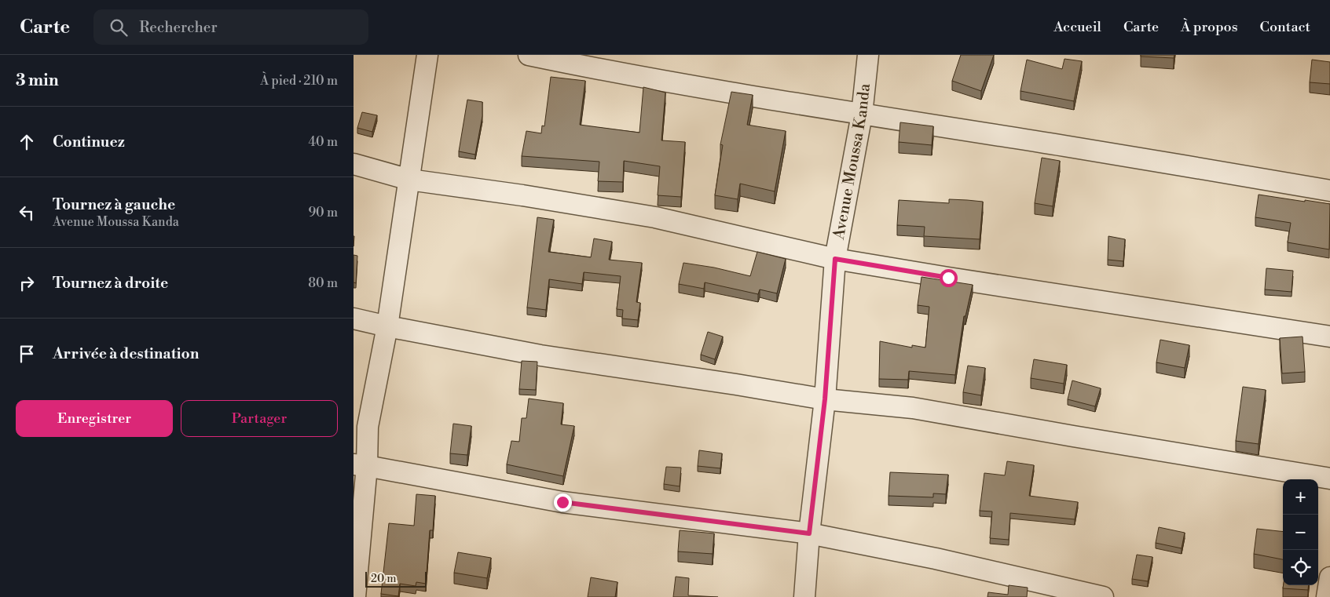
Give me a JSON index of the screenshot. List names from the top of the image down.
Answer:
{
  "streets": {
    "street": ["Avenue Moussa Kanda"]
  },
  "scale_bar": "20 m",
  "page": {
    "header": "Carte",
    "search": "Rechercher",
    "nav": [
      "Accueil",
      "Carte",
      "À propos",
      "Contact"
    ],
    "heading": ["3 min", "À pied · 210 m"],
    "list": [
      ["Continuez", "40 m"],
      ["Tournez à gauche", "Avenue Moussa Kanda", "90 m"],
      ["Tournez à droite", "80 m"],
      "Arrivée à destination"
    ],
    "buttons": ["Enregistrer", "Partager"],
    "map_buttons": ["+", "−"],
    "scale": "20 m"
  }
}
